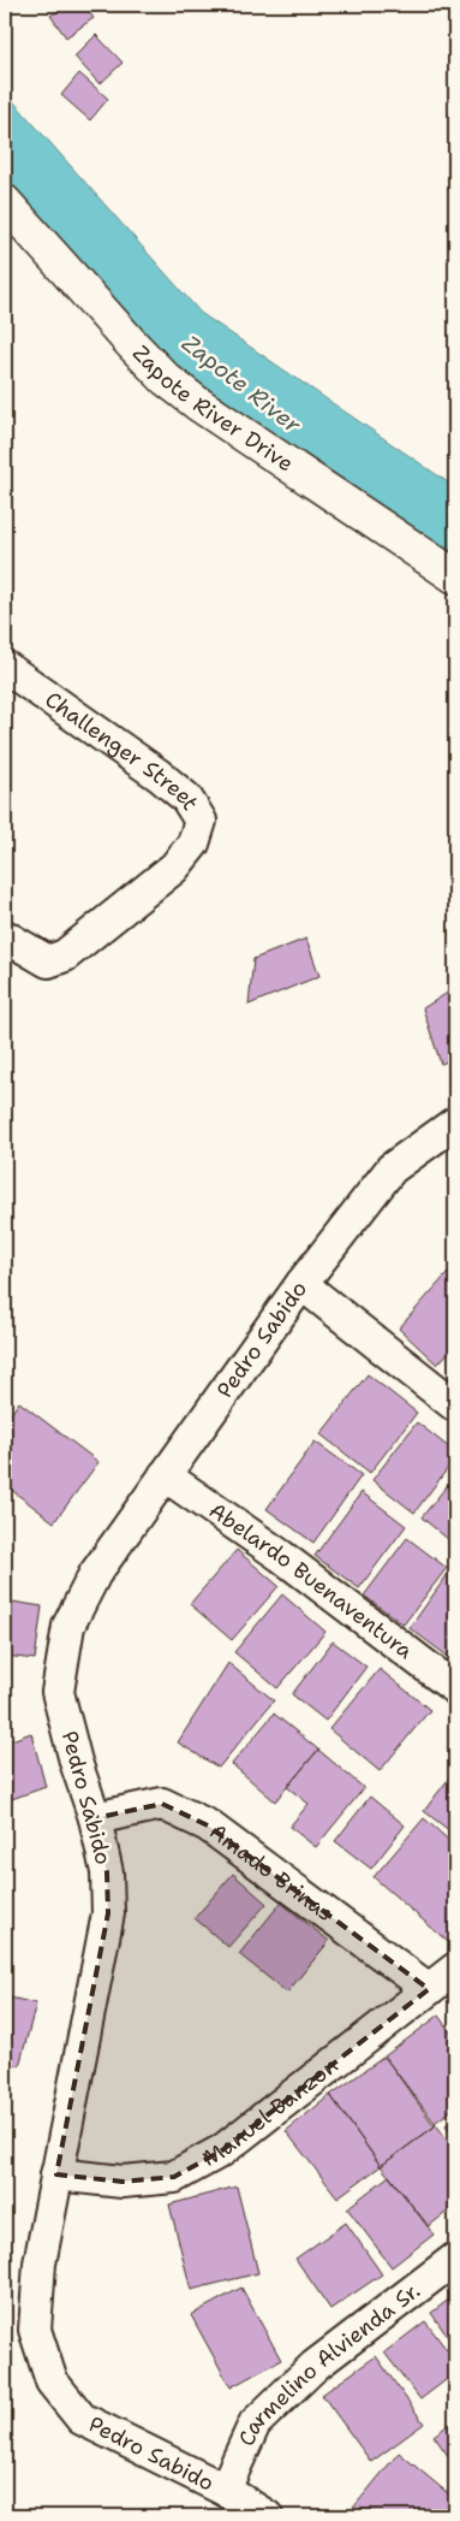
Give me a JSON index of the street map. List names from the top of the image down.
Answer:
{
  "streets": {
    "main road": ["Zapote River Drive"],
    "street": [
      "Challenger Street",
      "Pedro Sabido",
      "Abelardo Buenaventura",
      "Amado Brinas",
      "Manuel Banzon",
      "Carmelino Alvienda Sr."
    ]
  },
  "crossings": [
    ["Pedro Sabido", "Abelardo Buenaventura"],
    ["Pedro Sabido", "Amado Brinas"],
    ["Pedro Sabido", "Manuel Banzon"],
    ["Pedro Sabido", "Carmelino Alvienda Sr."],
    ["Amado Brinas", "Manuel Banzon"]
  ],
  "water": ["Zapote River"]
}
